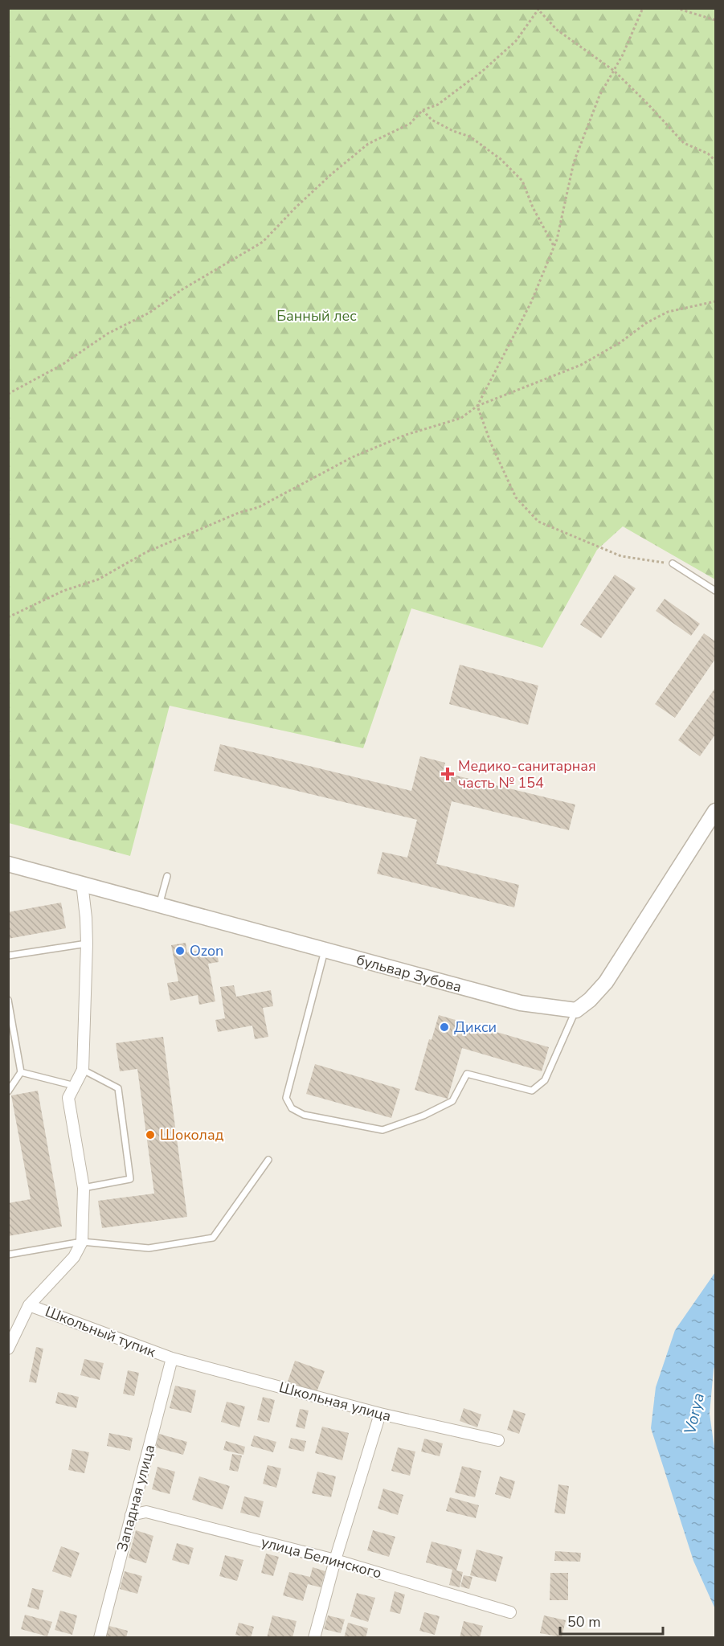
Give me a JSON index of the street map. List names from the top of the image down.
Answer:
{
  "streets": {
    "street": [
      "бульвар Зубова",
      "Школьный тупик",
      "Школьная улица",
      "Западная улица",
      "улица Белинского"
    ]
  },
  "crossings": [
    ["Школьный тупик", "Школьная улица"],
    ["Школьный тупик", "Западная улица"],
    ["Школьная улица", "Западная улица"],
    ["Западная улица", "улица Белинского"]
  ],
  "water": ["Vorya"],
  "parks": ["Банный лес"],
  "places": {
    "health": ["Медико-санитарная часть № 154"],
    "other": ["Ozon", "Дикси", "Шоколад"]
  },
  "scale_bar": "50 m"
}
